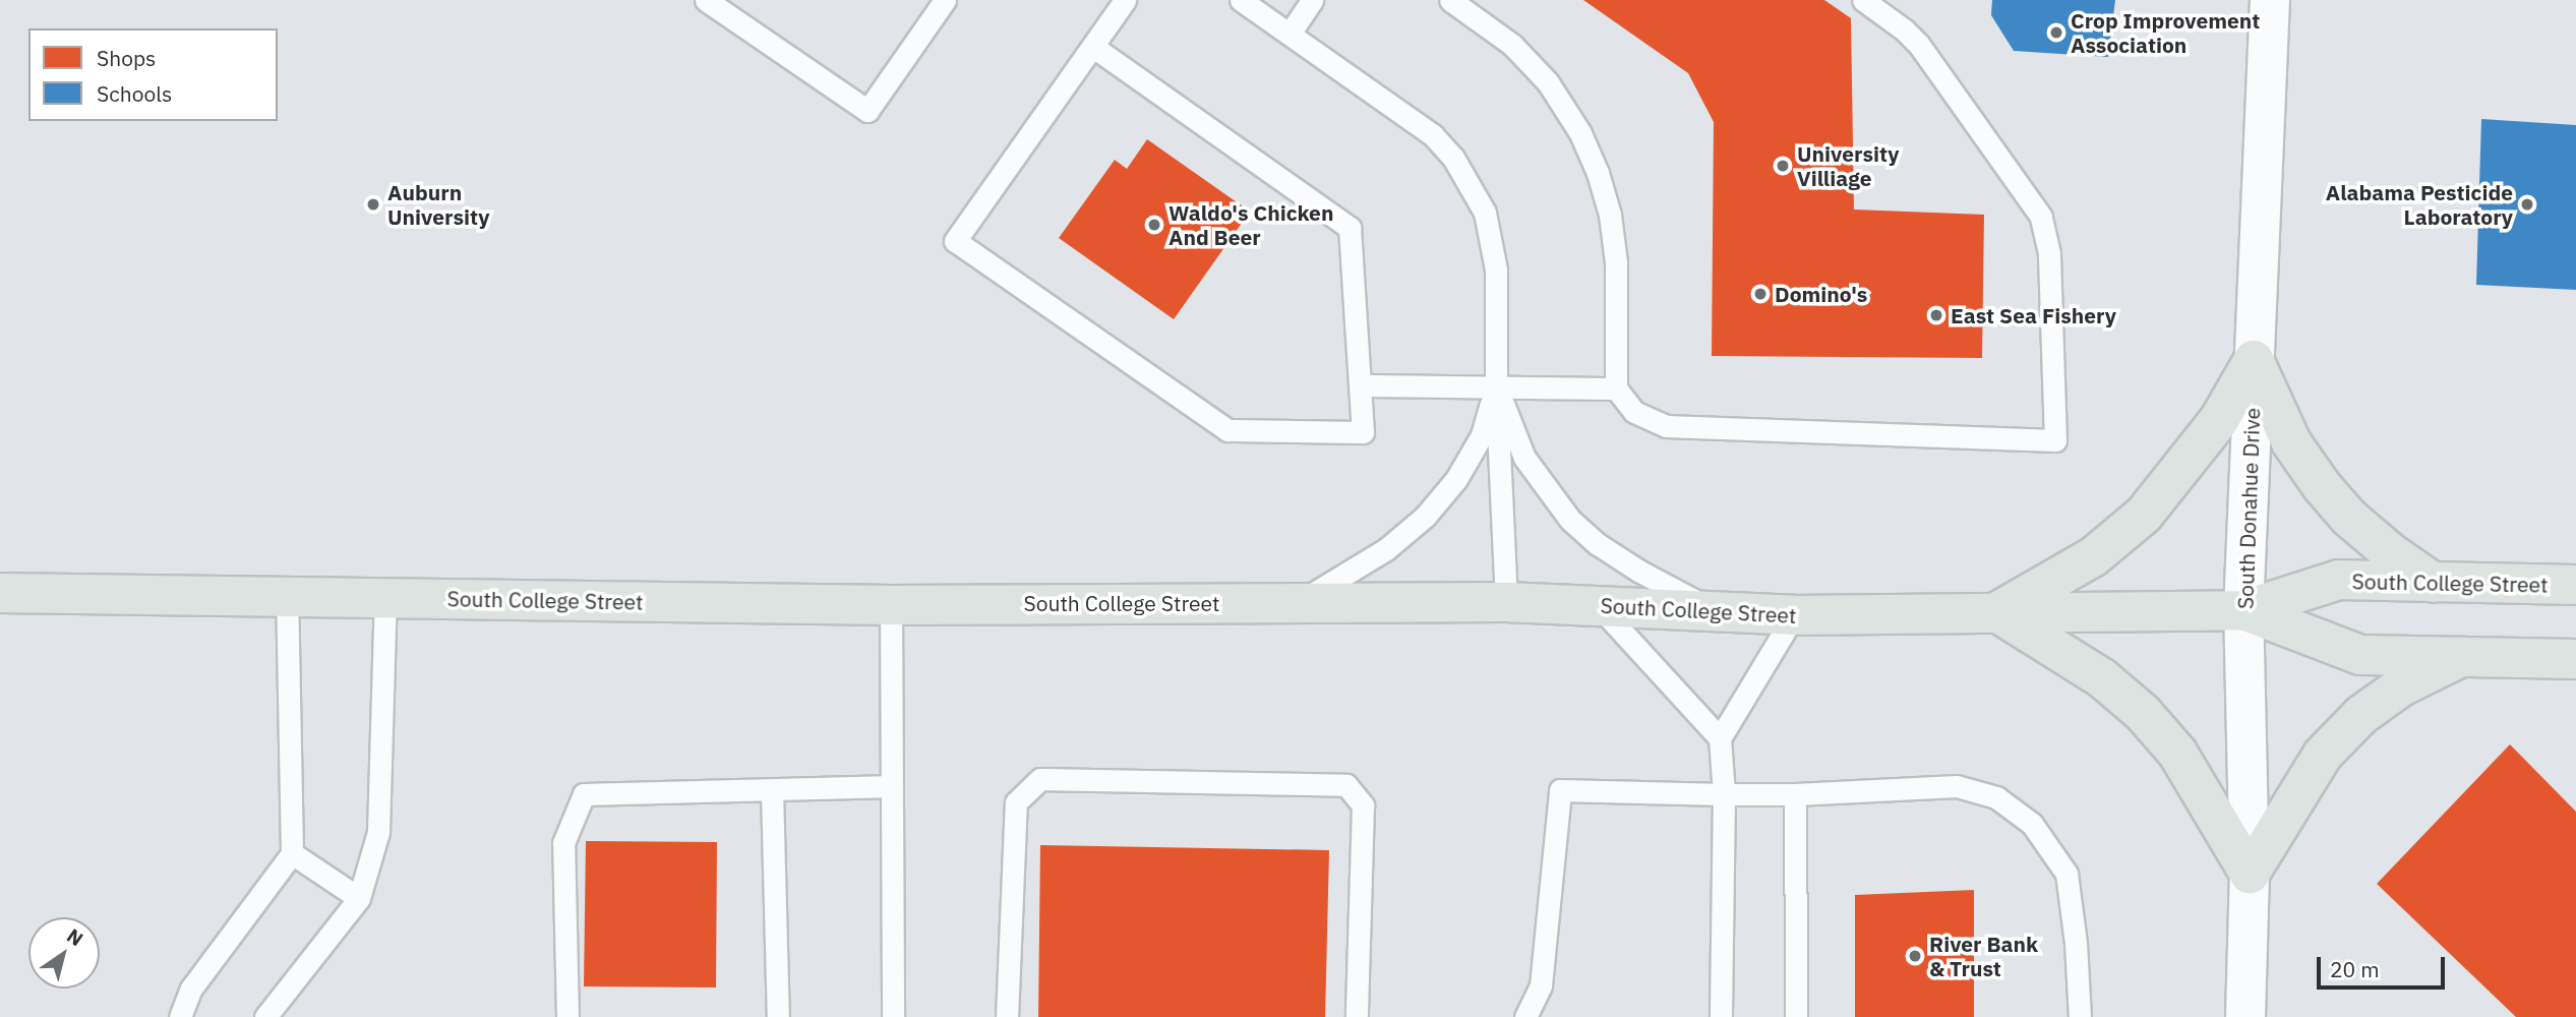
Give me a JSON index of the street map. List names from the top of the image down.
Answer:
{
  "streets": {
    "main road": ["South College Street"],
    "street": ["South Donahue Drive"]
  },
  "crossings": [
    ["South Donahue Drive", "South College Street"]
  ],
  "places": [
    "Crop Improvement Association",
    "University Villiage",
    "Auburn University",
    "Alabama Pesticide Laboratory",
    "Waldo's Chicken And Beer",
    "Domino's",
    "East Sea Fishery",
    "River Bank & Trust"
  ],
  "legend": ["Shops", "Schools"],
  "scale_bar": "20 m",
  "north": "top right"
}
